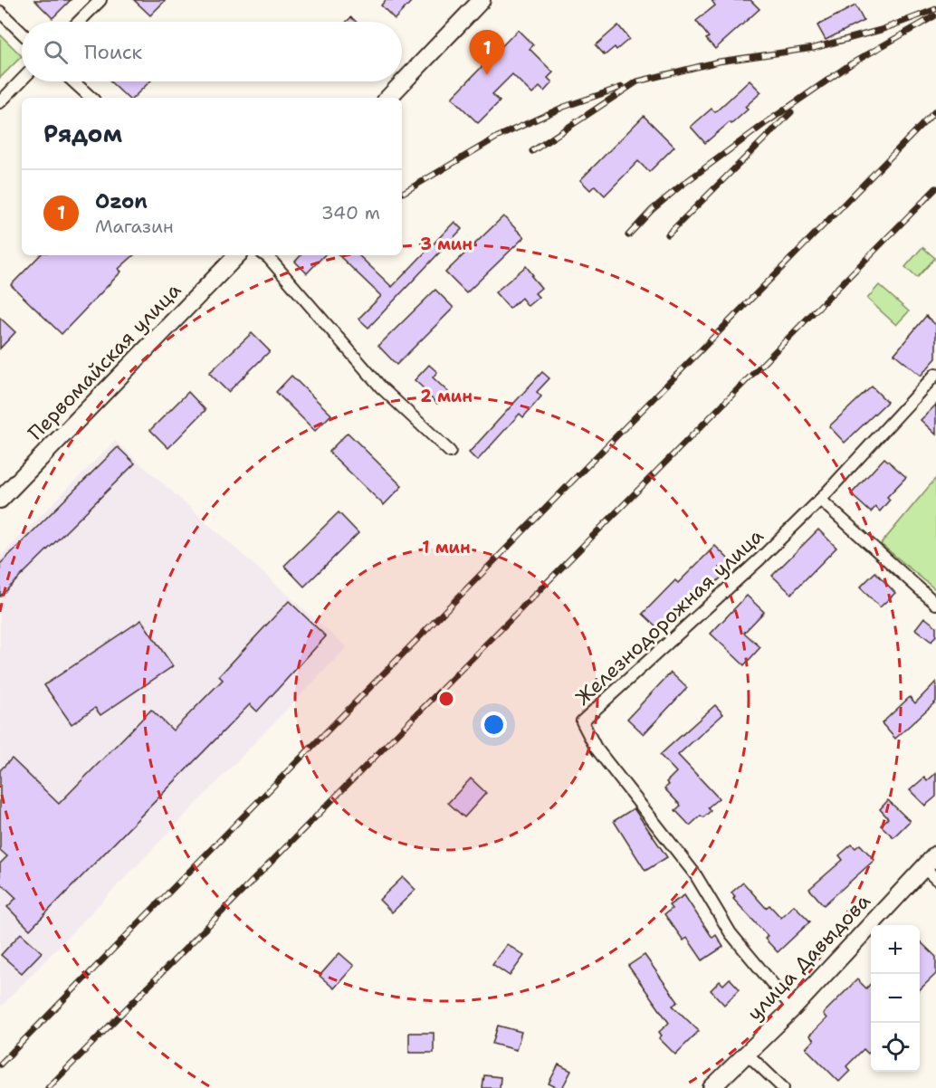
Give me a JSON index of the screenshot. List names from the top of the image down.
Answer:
{
  "streets": {
    "main road": ["Первомайская улица", "улица Давыдова"],
    "street": ["Железнодорожная улица"]
  },
  "crossings": [
    ["Железнодорожная улица", "улица Давыдова"]
  ],
  "page": {
    "search": "Поиск",
    "pins": "1",
    "heading": "Рядом",
    "list": [
      {
        "mark": "1",
        "name": "Ozon",
        "note": "Магазин",
        "value": "340 m"
      }
    ],
    "map_buttons": ["+", "−"]
  },
  "rings": ["3 мин", "2 мин", "1 мин"]
}
